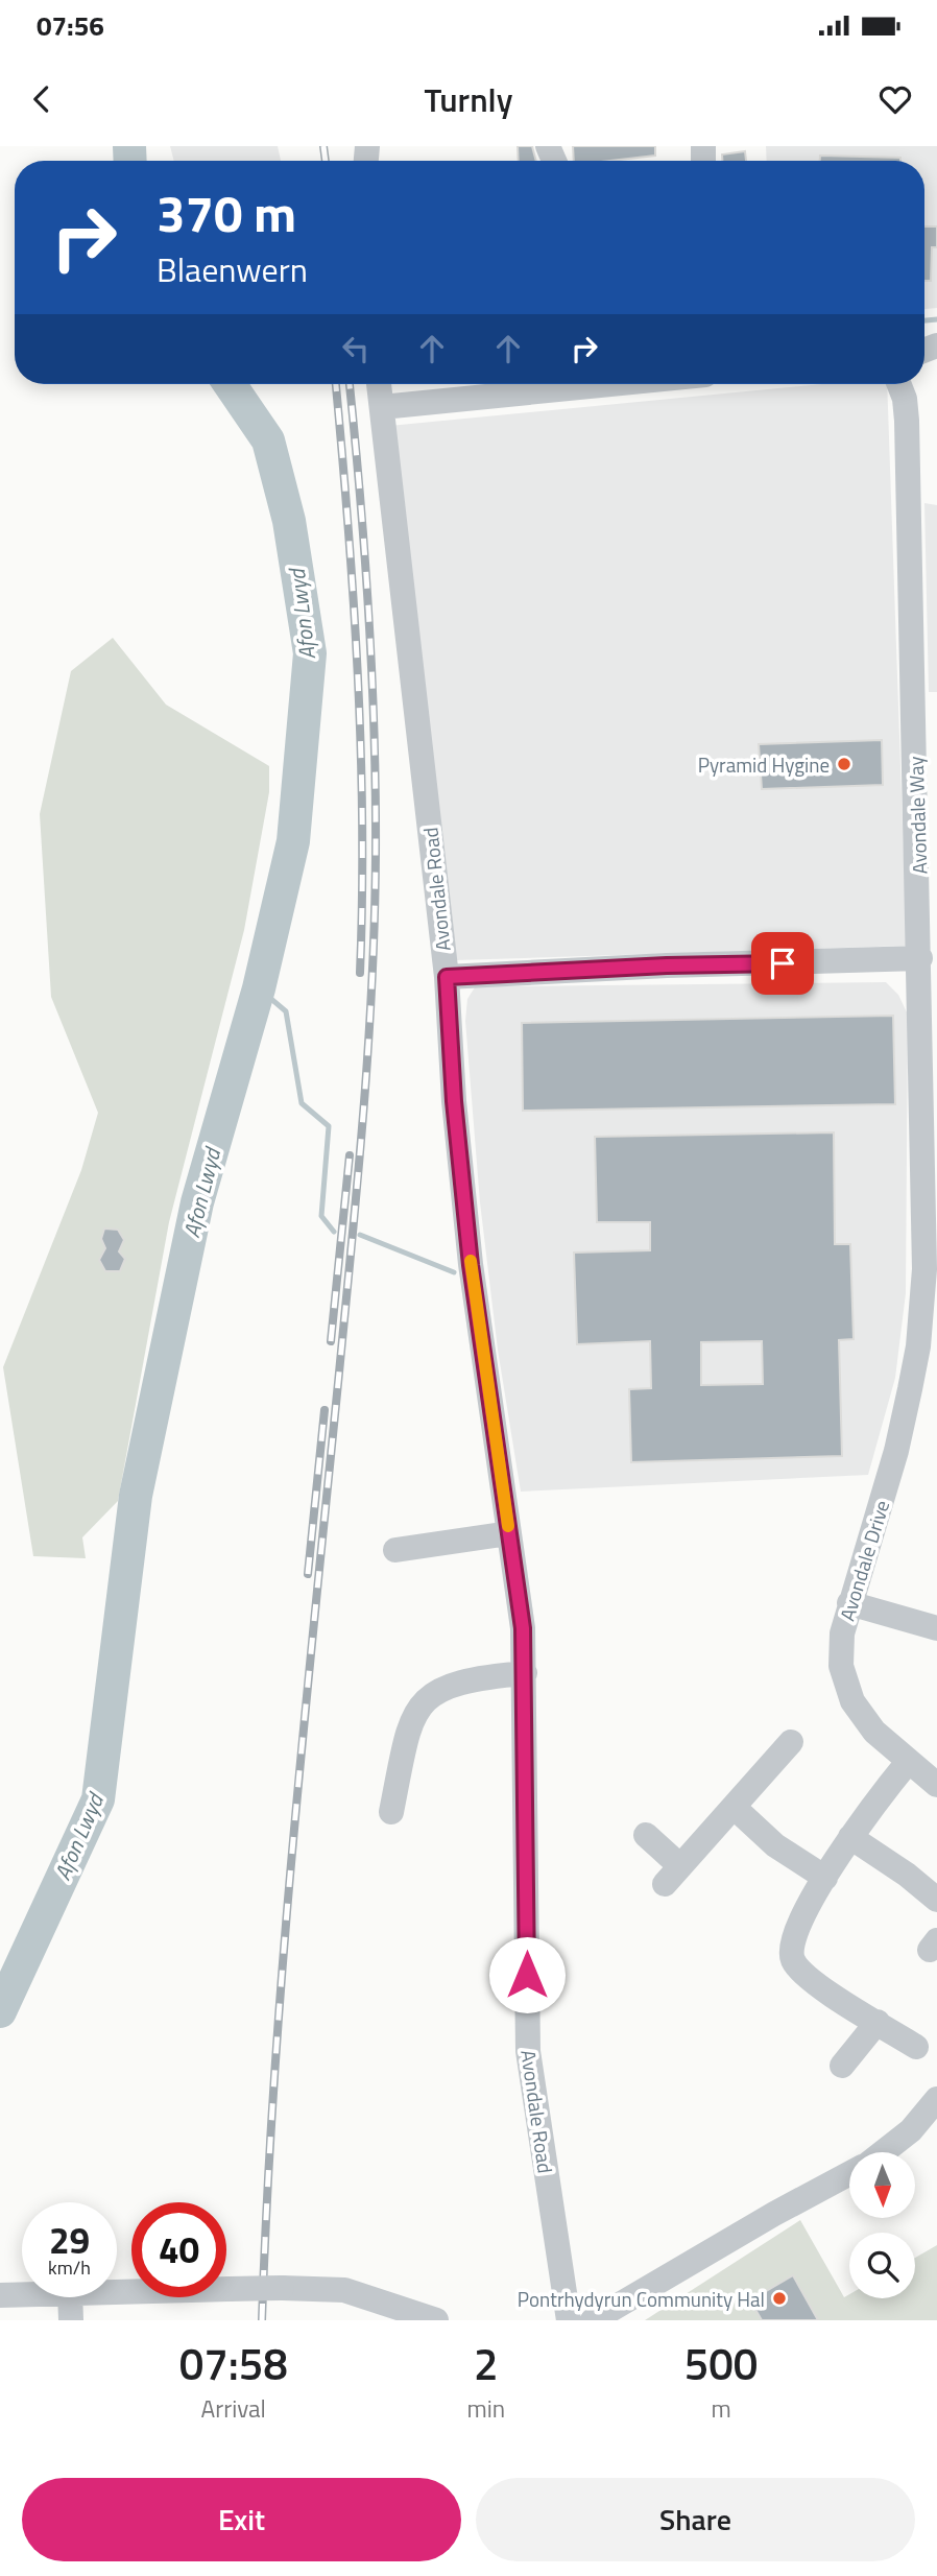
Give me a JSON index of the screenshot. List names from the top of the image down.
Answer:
{
  "streets": {
    "street": ["Avondale Way", "Avondale Road", "Avondale Drive"]
  },
  "crossings": [
    ["Avondale Way", "Avondale Drive"]
  ],
  "water": ["Afon Lwyd"],
  "places": ["Pyramid Hygine", "Pontrhydyrun Community Hal"],
  "north": "bottom",
  "page": {
    "status": "07:56",
    "header": "Turnly",
    "turn": ["370 m", "Blaenwern"],
    "speed": "29 km/h",
    "limit": "40",
    "eta": [
      "07:58",
      "Arrival",
      "2",
      "min",
      "500",
      "m"
    ],
    "buttons": ["Exit", "Share"]
  }
}
